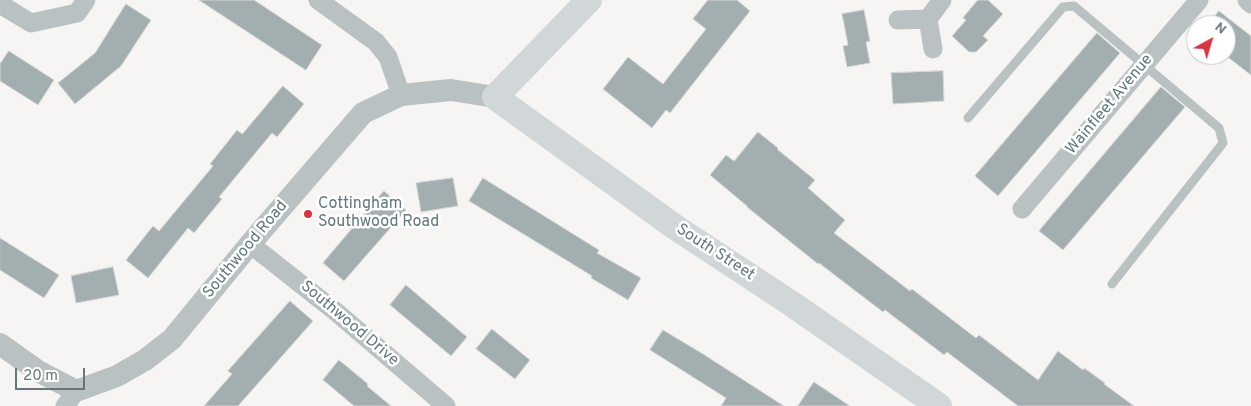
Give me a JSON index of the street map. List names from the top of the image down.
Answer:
{
  "streets": {
    "main road": ["South Street"],
    "street": ["Wainfleet Avenue", "Southwood Road", "Southwood Drive"]
  },
  "crossings": [
    ["Southwood Road", "South Street"],
    ["Southwood Road", "Southwood Drive"]
  ],
  "places": ["Cottingham Southwood Road"],
  "scale_bar": "20 m",
  "north": "top right"
}
